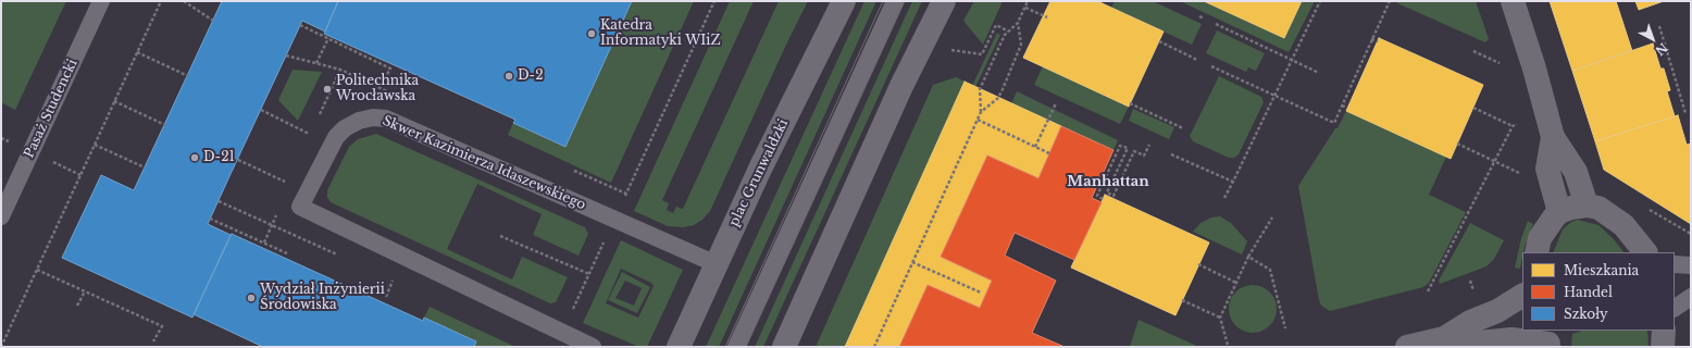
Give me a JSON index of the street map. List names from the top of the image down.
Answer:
{
  "streets": {
    "main road": ["plac Grunwaldzki"],
    "lane": ["Pasaż Studencki", "Skwer Kazimierza Idaszewskiego"]
  },
  "crossings": [
    ["Skwer Kazimierza Idaszewskiego", "plac Grunwaldzki"]
  ],
  "districts": ["Manhattan"],
  "places": [
    "Katedra Informatyki WIiZ",
    "D-2",
    "Politechnika Wrocławska",
    "D-21",
    "Wydział Inżynierii Środowiska"
  ],
  "legend": ["Mieszkania", "Handel", "Szkoły"],
  "north": "bottom right"
}
